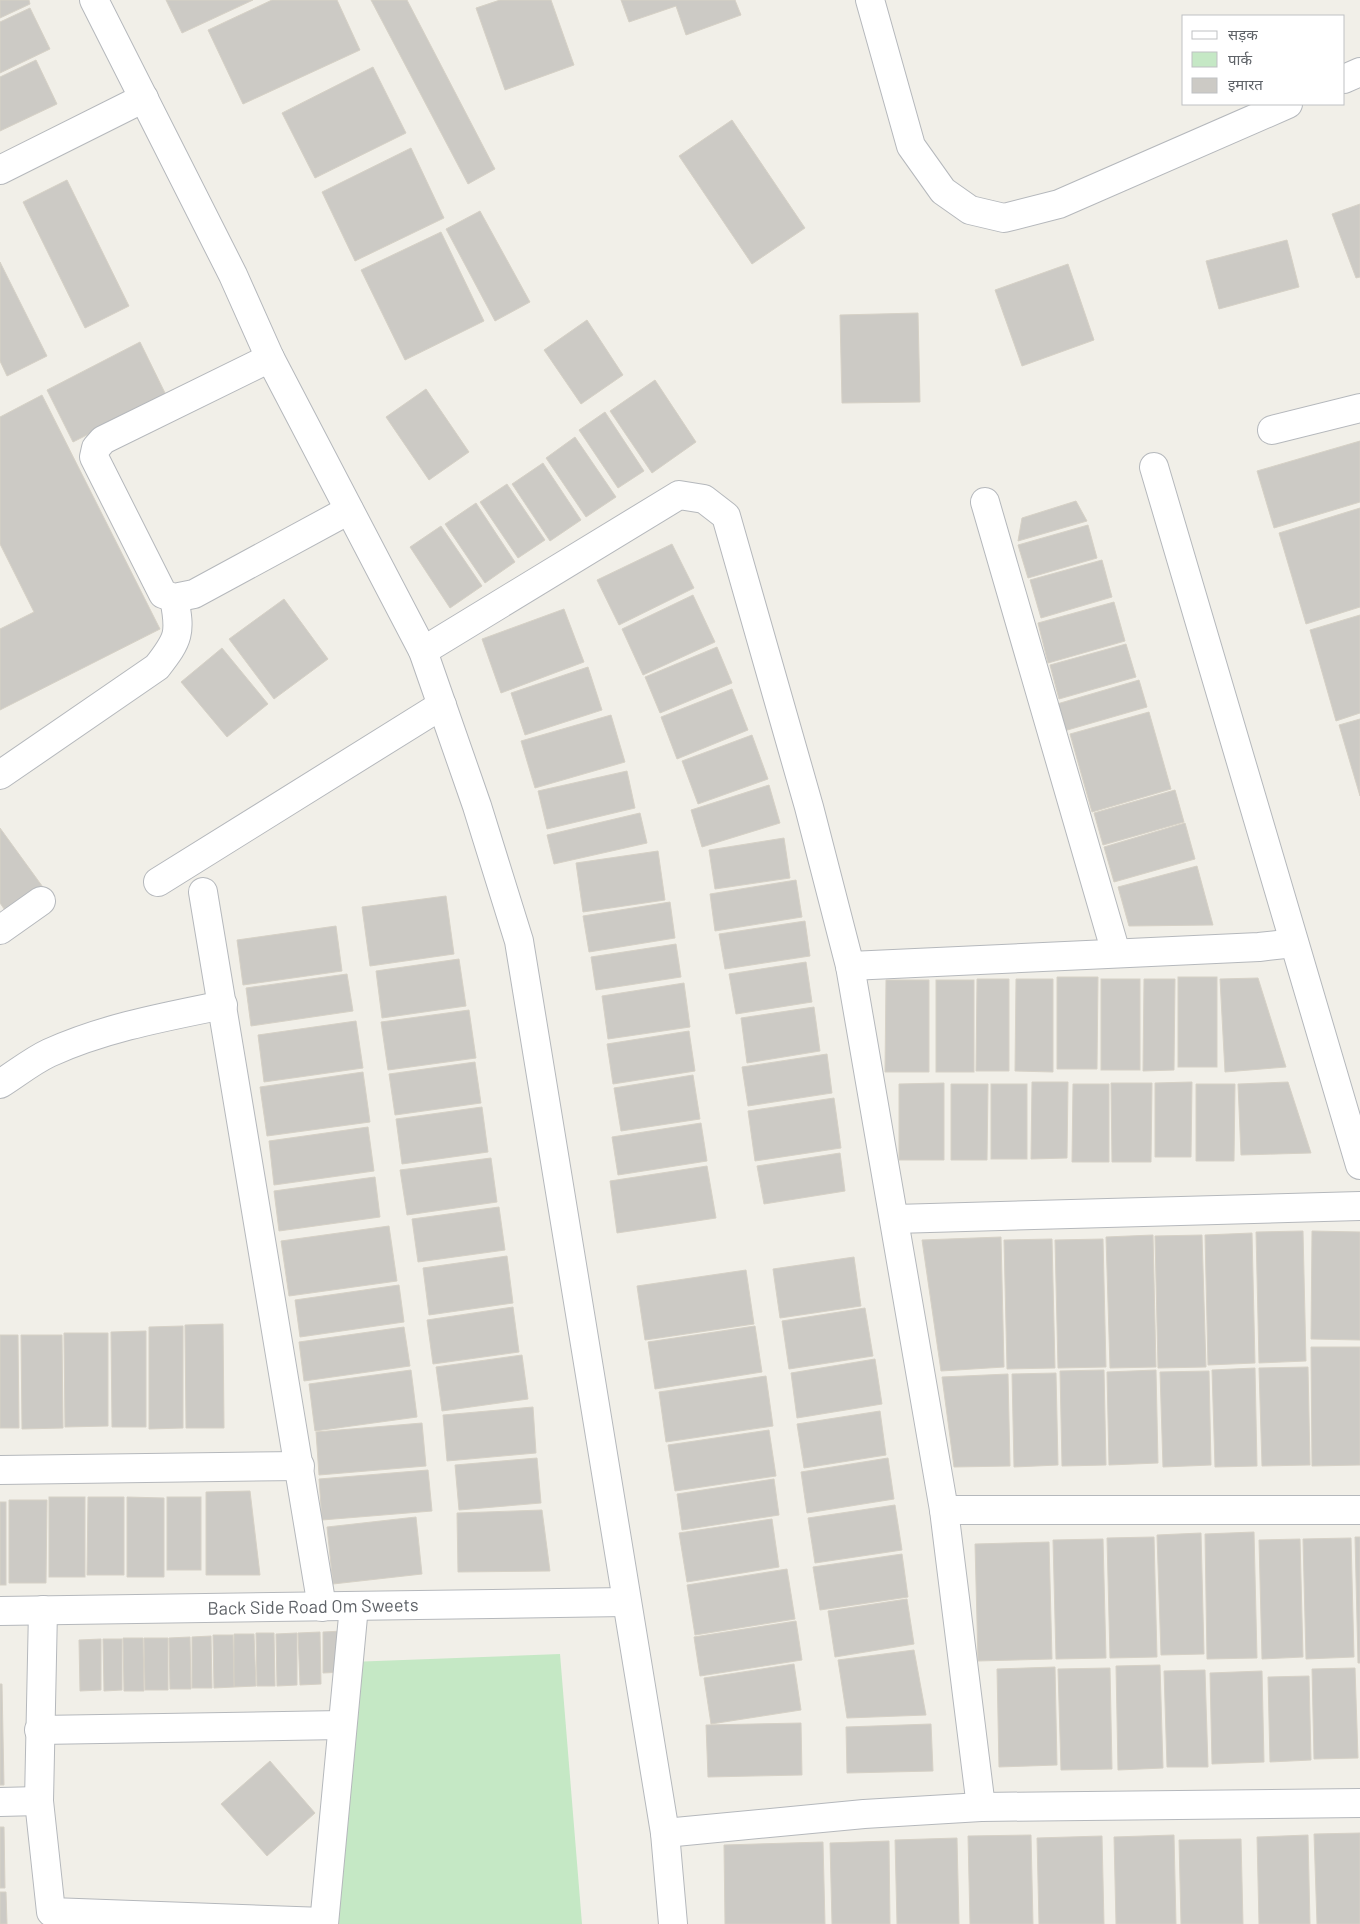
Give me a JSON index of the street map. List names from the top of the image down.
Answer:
{
  "streets": {
    "street": ["Back Side Road Om Sweets"]
  },
  "legend": ["सड़क", "पार्क", "इमारत"]
}
